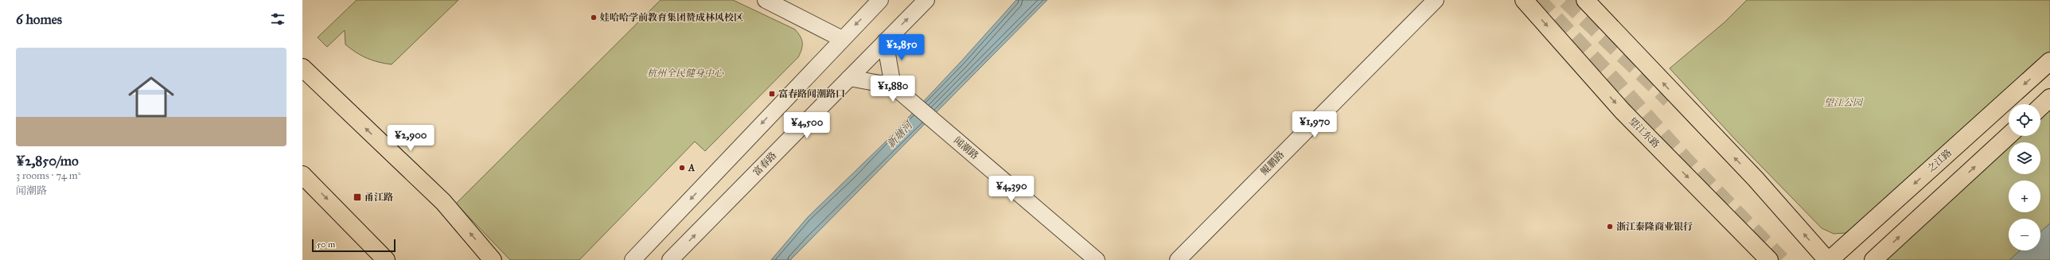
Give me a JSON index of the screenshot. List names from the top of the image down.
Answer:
{
  "streets": {
    "main road": ["望江东路", "之江路"],
    "street": ["闻潮路", "鲲鹏路", "富春路"]
  },
  "crossings": [
    ["闻潮路", "富春路"]
  ],
  "water": ["新塘河"],
  "parks": ["杭州全民健身中心", "望江公园"],
  "places": {
    "other": ["娃哈哈学前教育集团赞成林风校区", "A", "浙江泰隆商业银行"],
    "transit": ["富春路闻潮路口", "甬江路"]
  },
  "scale_bar": "50 m",
  "page": {
    "heading": "6 homes",
    "price": [
      "¥2,850",
      "¥1,880",
      "¥1,970",
      "¥4,500",
      "¥2,900",
      "¥4,390"
    ],
    "list": [
      {
        "name": "¥2,850/mo",
        "note": "3 rooms · 74 m² · 闻潮路"
      }
    ],
    "map_buttons": ["+", "−"],
    "scale": "50 m"
  }
}
